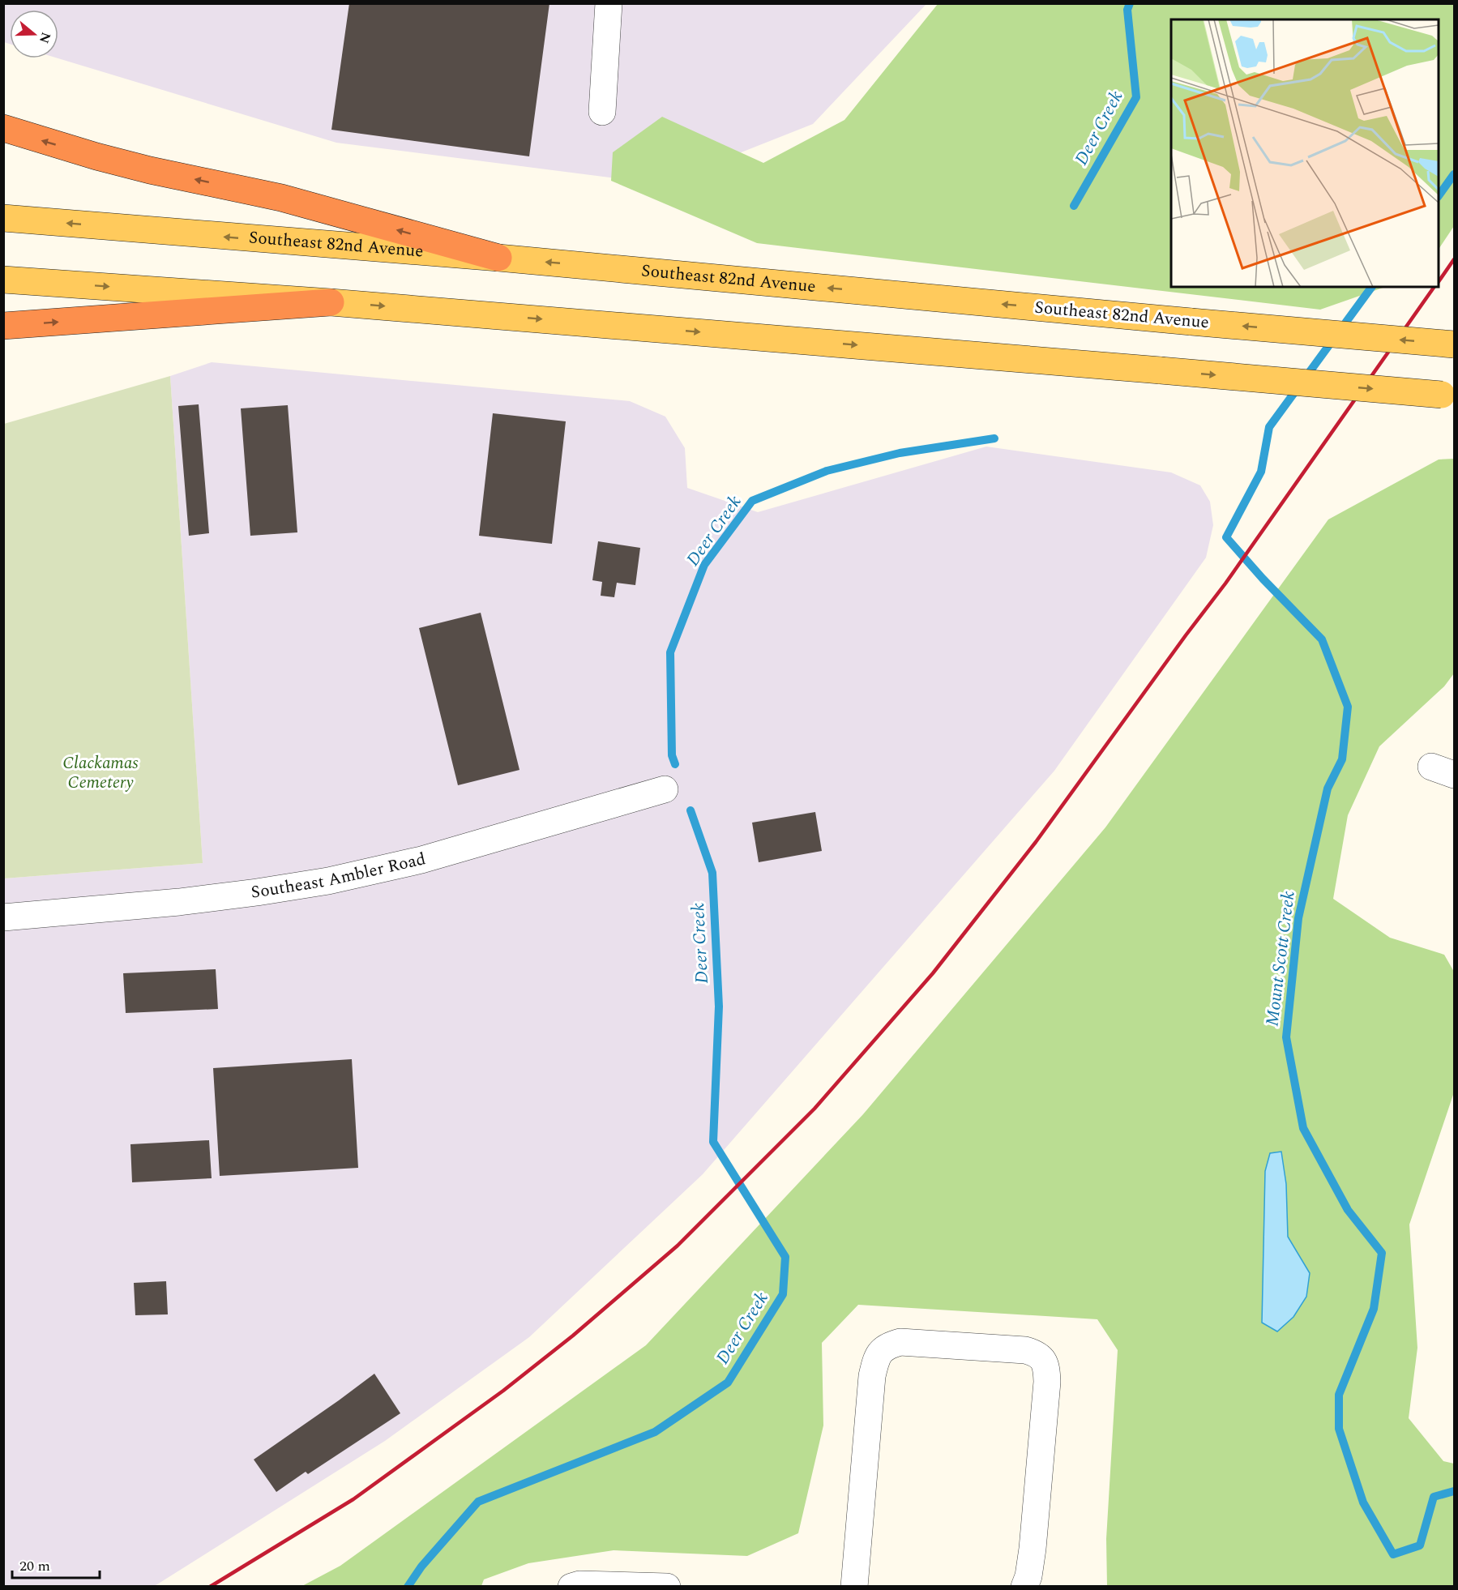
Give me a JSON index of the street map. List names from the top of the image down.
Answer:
{
  "streets": {
    "main road": ["Southeast 82nd Avenue"],
    "street": ["Southeast Ambler Road"]
  },
  "water": ["Deer Creek", "Mount Scott Creek"],
  "parks": ["Clackamas Cemetery"],
  "scale_bar": "20 m",
  "north": "right"
}
